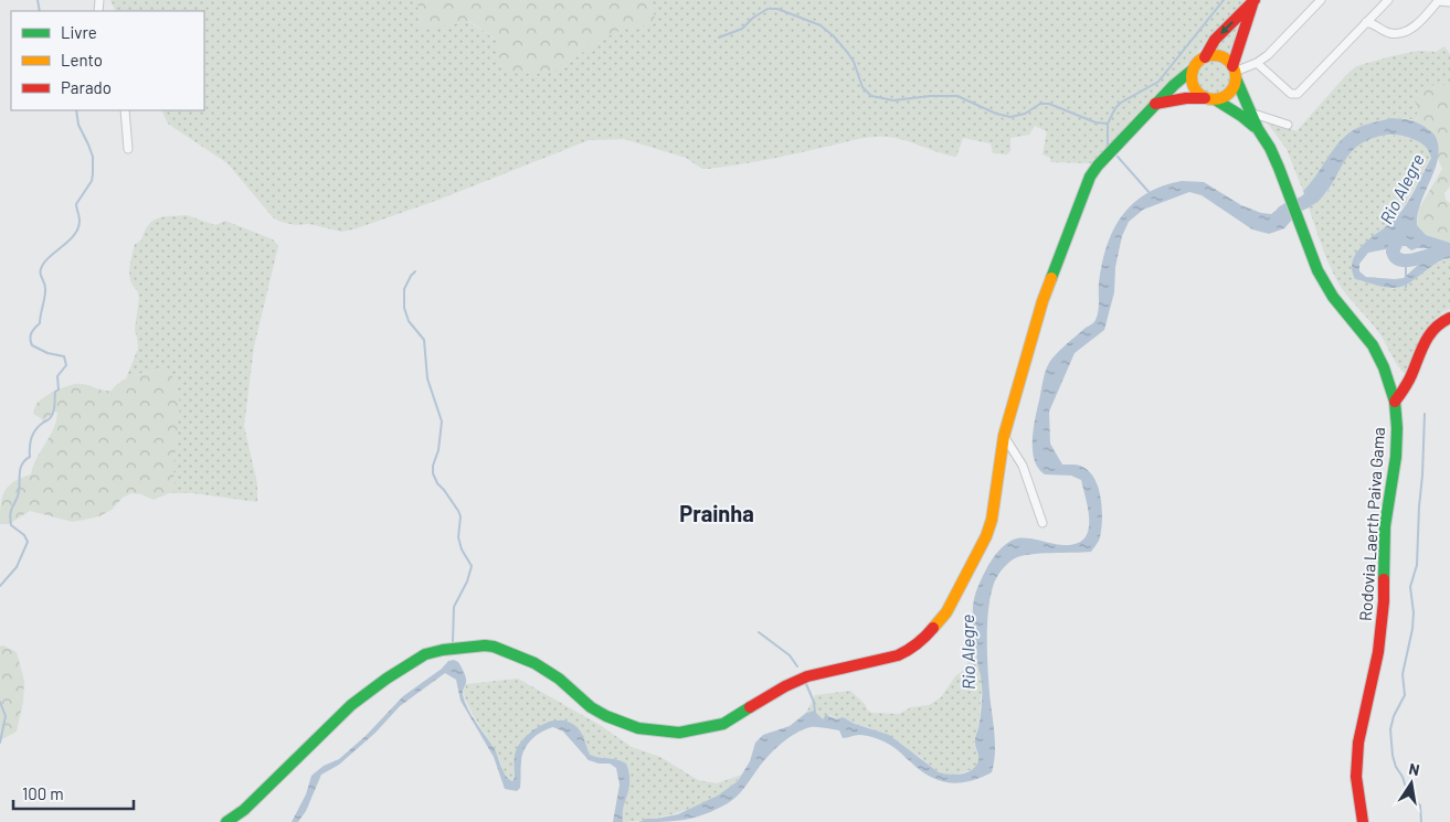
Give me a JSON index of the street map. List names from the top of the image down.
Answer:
{
  "streets": {
    "street": ["Rodovia Laerth Paiva Gama"]
  },
  "districts": ["Prainha"],
  "water": ["Rio Alegre"],
  "legend": ["Livre", "Lento", "Parado"],
  "scale_bar": "100 m",
  "north": "top"
}
